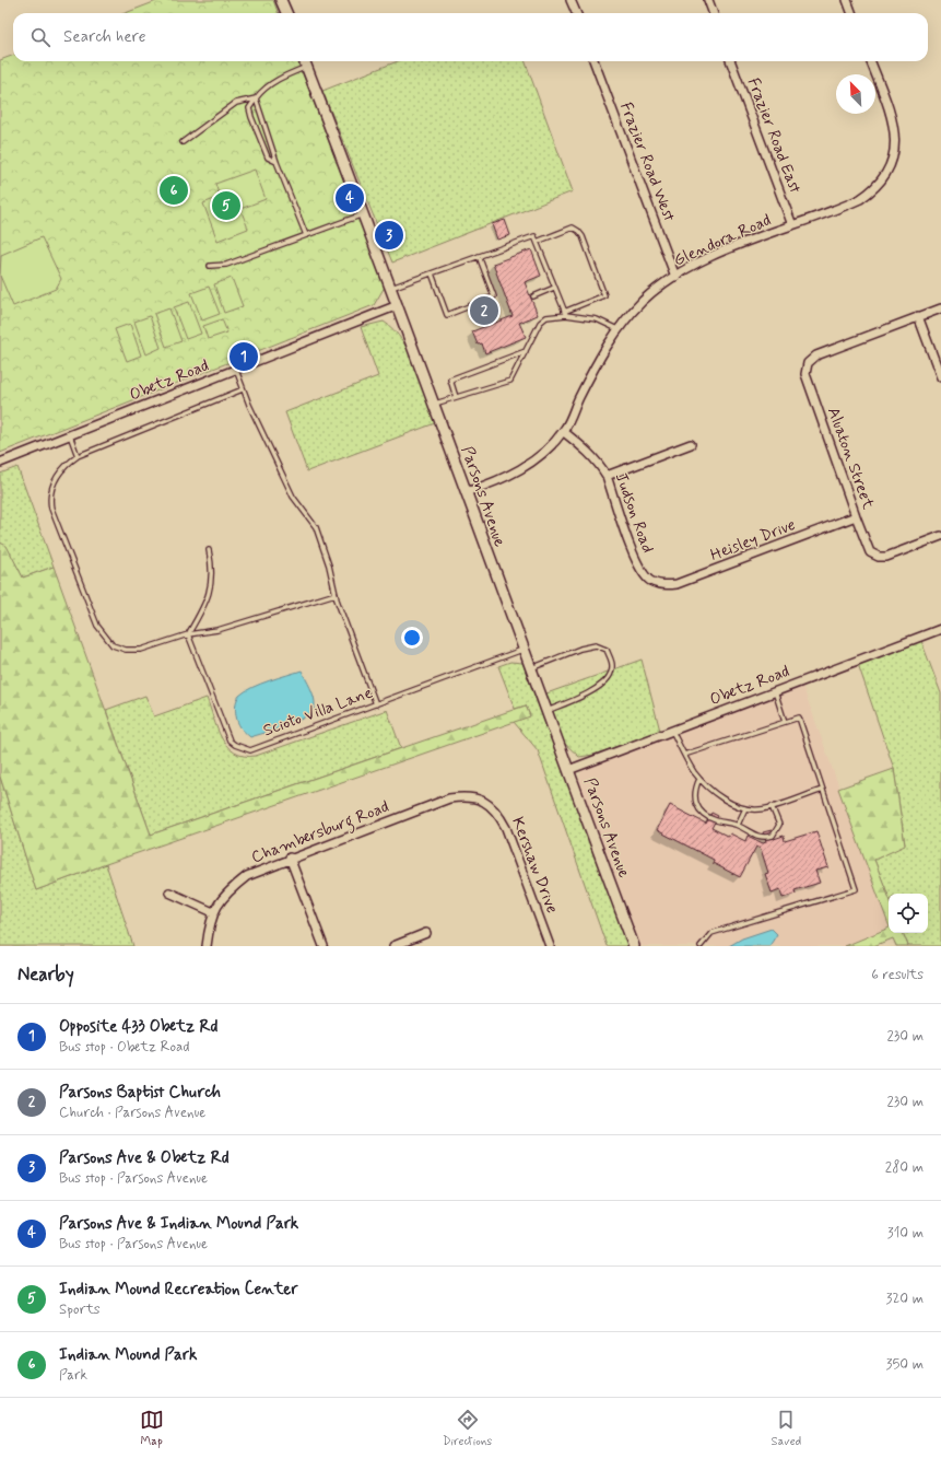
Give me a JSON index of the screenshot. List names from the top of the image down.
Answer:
{
  "streets": {
    "street": [
      "Frazier Road East",
      "Frazier Road West",
      "Glendora Road",
      "Obetz Road",
      "Aluaton Street",
      "Parsons Avenue",
      "Judson Road",
      "Heisley Drive",
      "Chambersburg Road",
      "Kershaw Drive"
    ],
    "lane": ["Scioto Villa Lane"]
  },
  "crossings": [
    ["Frazier Road East", "Glendora Road"],
    ["Frazier Road West", "Glendora Road"],
    ["Glendora Road", "Parsons Avenue"],
    ["Glendora Road", "Judson Road"],
    ["Obetz Road", "Parsons Avenue"],
    ["Aluaton Street", "Heisley Drive"],
    ["Parsons Avenue", "Scioto Villa Lane"],
    ["Judson Road", "Heisley Drive"],
    ["Chambersburg Road", "Kershaw Drive"]
  ],
  "north": "top left",
  "page": {
    "search": "Search here",
    "pins": [
      "6",
      "4",
      "5",
      "3",
      "2",
      "1"
    ],
    "heading": ["Nearby", "6 results"],
    "list": [
      {
        "mark": "1",
        "name": "Opposite 433 Obetz Rd",
        "note": "Bus stop · Obetz Road",
        "value": "230 m"
      },
      {
        "mark": "2",
        "name": "Parsons Baptist Church",
        "note": "Church · Parsons Avenue",
        "value": "230 m"
      },
      {
        "mark": "3",
        "name": "Parsons Ave & Obetz Rd",
        "note": "Bus stop · Parsons Avenue",
        "value": "280 m"
      },
      {
        "mark": "4",
        "name": "Parsons Ave & Indian Mound Park",
        "note": "Bus stop · Parsons Avenue",
        "value": "310 m"
      },
      {
        "mark": "5",
        "name": "Indian Mound Recreation Center",
        "note": "Sports",
        "value": "320 m"
      },
      {
        "mark": "6",
        "name": "Indian Mound Park",
        "note": "Park",
        "value": "350 m"
      }
    ],
    "nav": ["Map", "Directions", "Saved"]
  }
}
